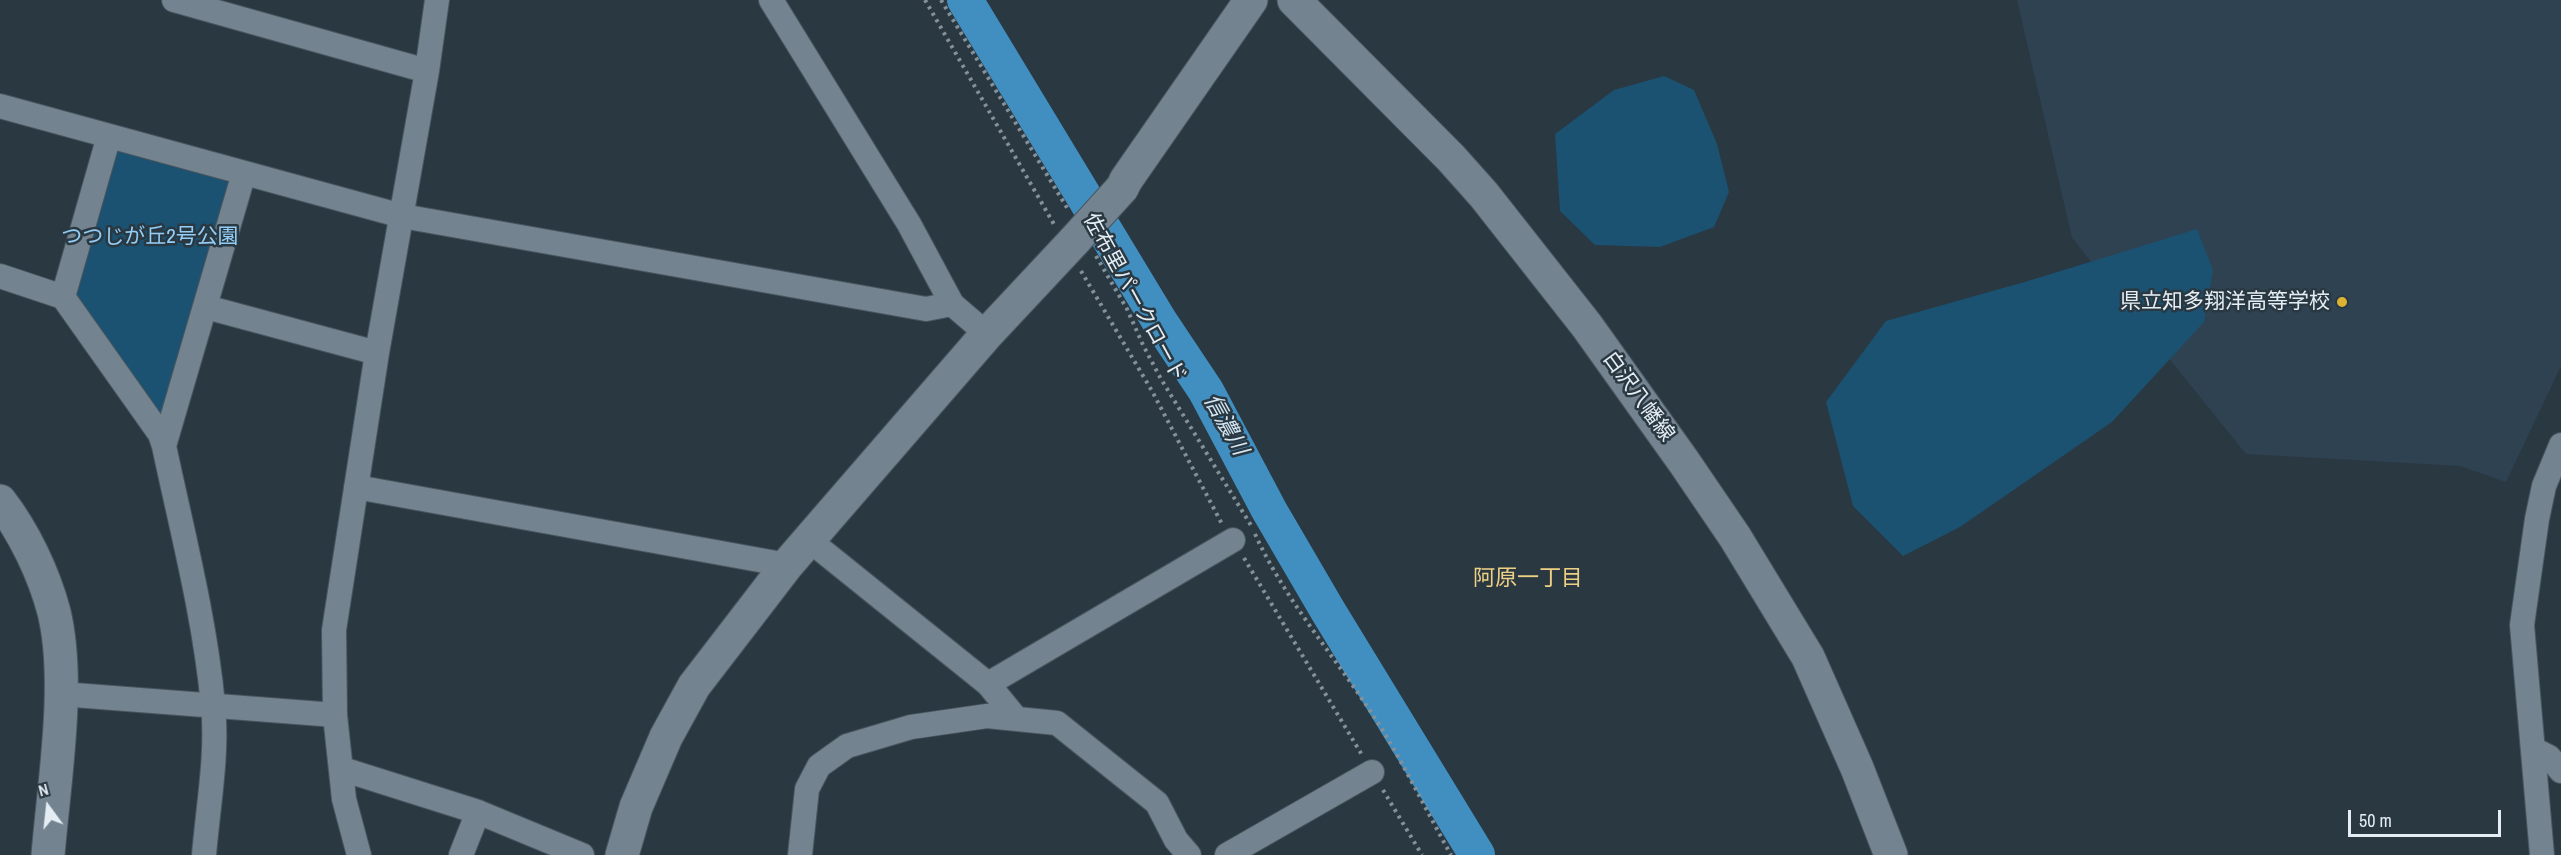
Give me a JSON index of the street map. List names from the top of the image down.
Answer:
{
  "streets": {
    "street": ["白沢八幡線"],
    "path": ["佐布里パークロード"]
  },
  "districts": ["阿原一丁目"],
  "water": ["信濃川"],
  "parks": ["つつじが丘2号公園"],
  "places": ["県立知多翔洋高等学校"],
  "scale_bar": "50 m",
  "north": "top"
}
